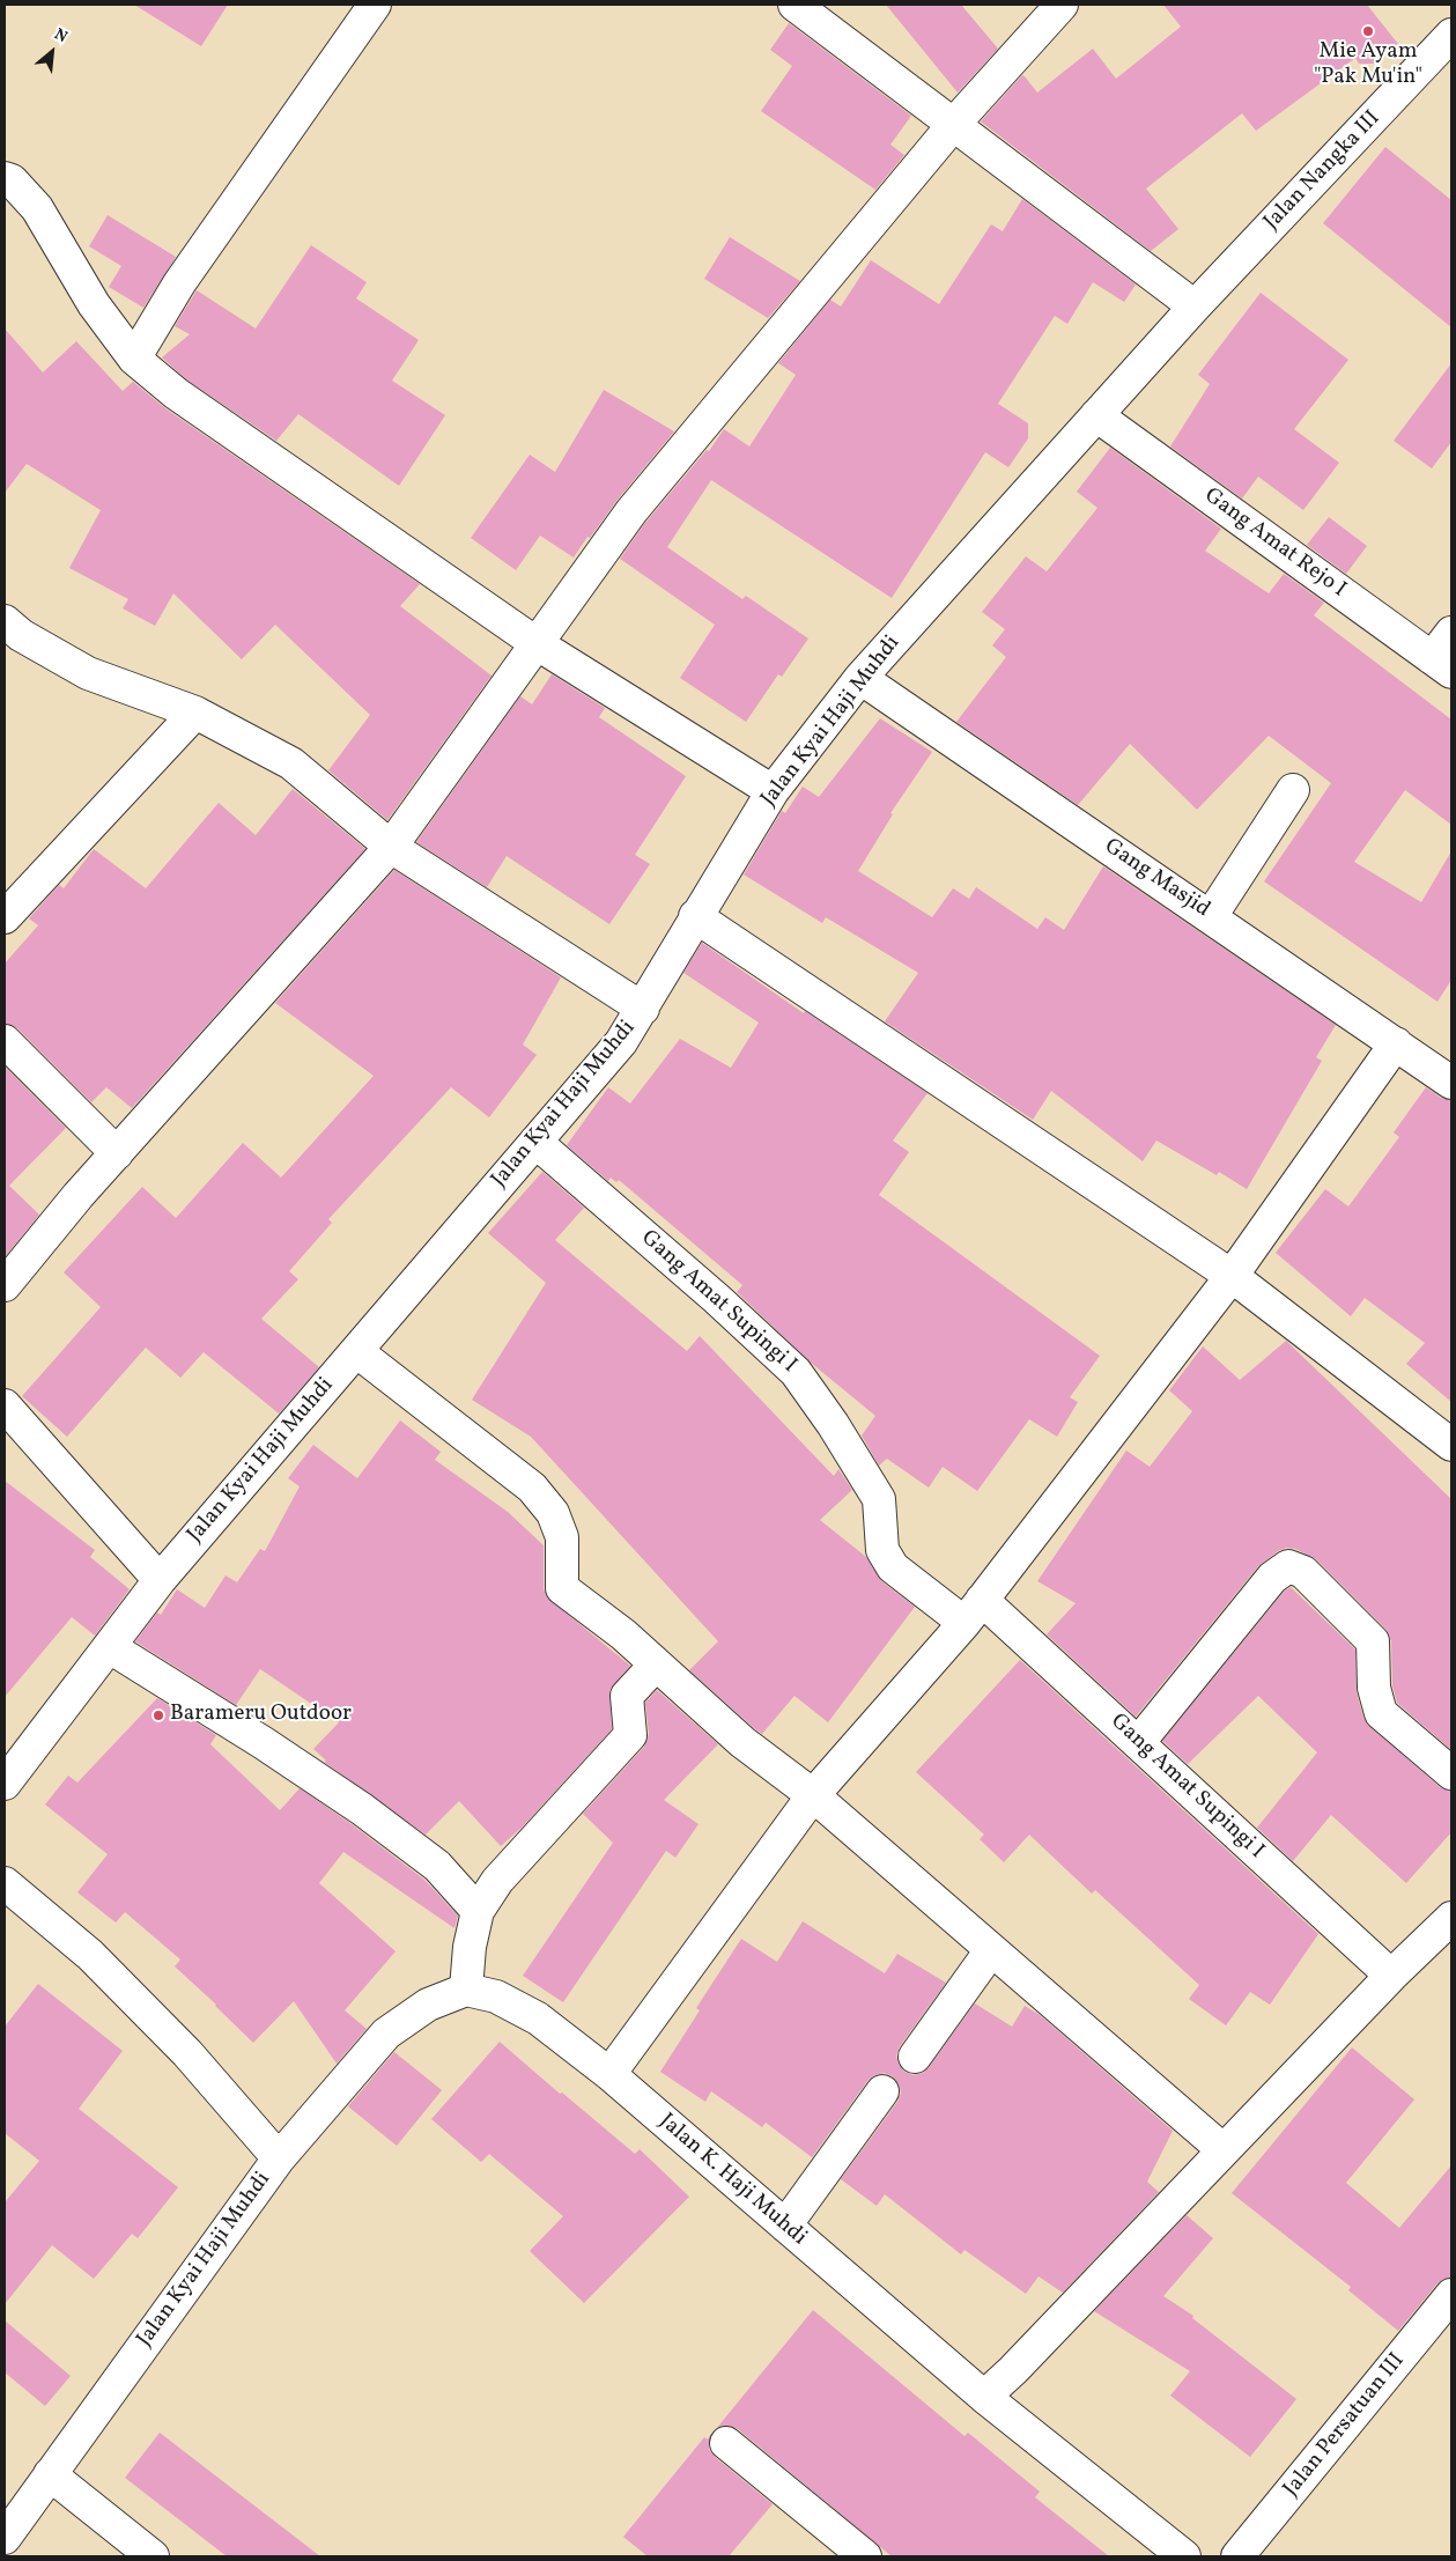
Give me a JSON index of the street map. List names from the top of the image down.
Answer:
{
  "streets": {
    "street": [
      "Jalan Nangka III",
      "Gang Amat Rejo I",
      "Jalan Kyai Haji Muhdi",
      "Gang Masjid",
      "Gang Amat Supingi I",
      "Jalan K. Haji Muhdi",
      "Jalan Persatuan III"
    ]
  },
  "crossings": [
    ["Jalan Nangka III", "Jalan Kyai Haji Muhdi"],
    ["Gang Amat Rejo I", "Jalan Kyai Haji Muhdi"],
    ["Jalan Kyai Haji Muhdi", "Gang Masjid"],
    ["Jalan Kyai Haji Muhdi", "Gang Amat Supingi I"]
  ],
  "places": ["Mie Ayam \"Pak Mu'in\"", "Barameru Outdoor"],
  "north": "top right"
}
